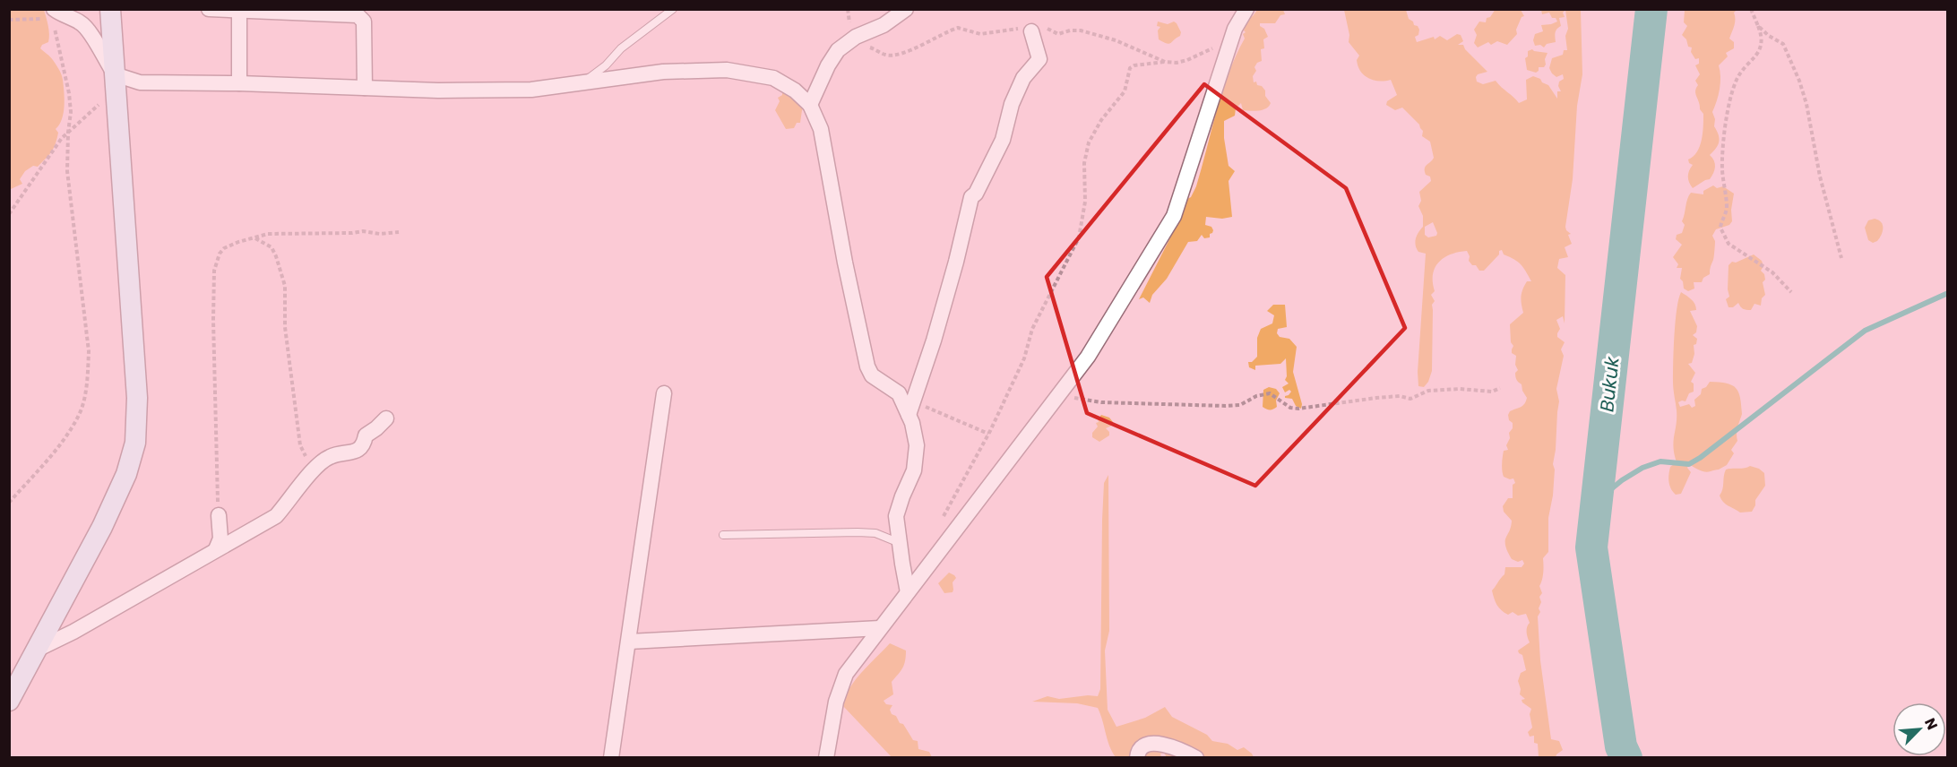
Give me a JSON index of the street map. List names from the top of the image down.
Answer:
{
  "water": ["Bukuk"],
  "north": "top right"
}
